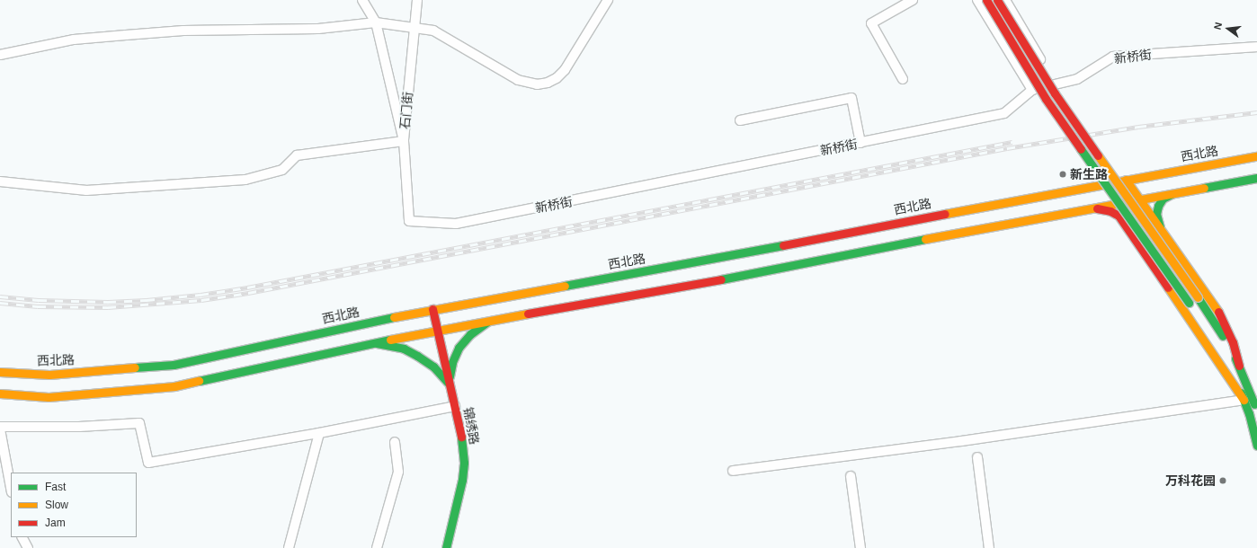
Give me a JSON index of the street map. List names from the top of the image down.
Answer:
{
  "streets": {
    "main road": ["西北路", "锦绣路"],
    "street": ["新桥街", "石门街"]
  },
  "crossings": [
    ["新桥街", "石门街"],
    ["西北路", "锦绣路"]
  ],
  "places": ["新生路", "万科花园"],
  "legend": ["Fast", "Slow", "Jam"],
  "north": "left"
}
